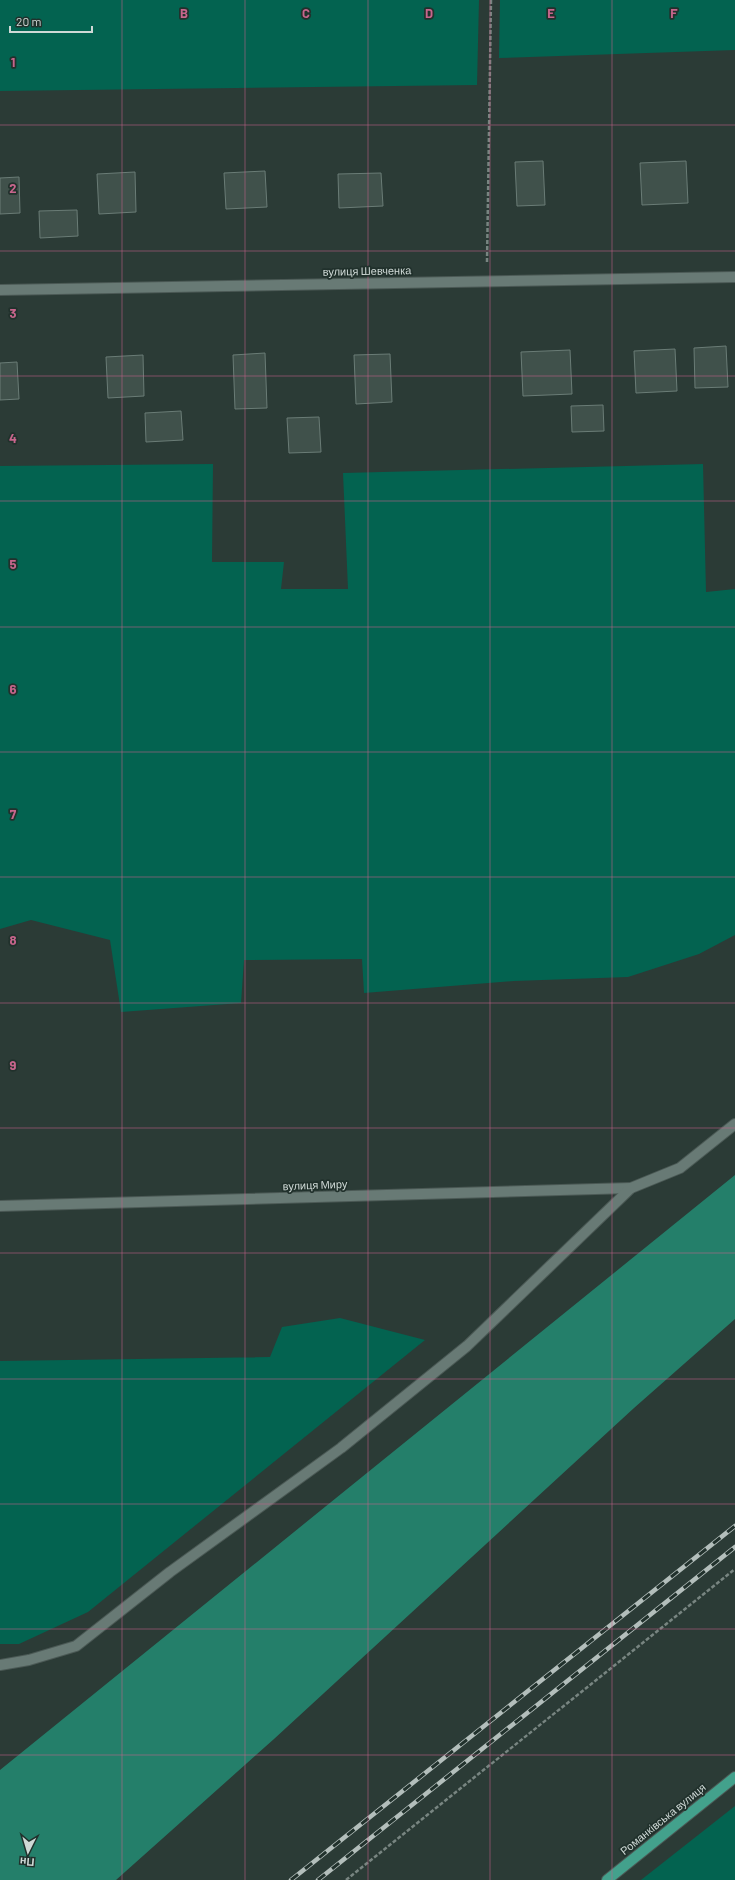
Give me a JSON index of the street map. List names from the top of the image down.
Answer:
{
  "streets": {
    "main road": ["Романківська вулиця"],
    "street": ["вулиця Шевченка", "вулиця Миру"]
  },
  "scale_bar": "20 m",
  "north": "bottom",
  "grid": {
    "columns": [
      "B",
      "C",
      "D",
      "E",
      "F"
    ],
    "rows": [
      "1",
      "2",
      "3",
      "4",
      "5",
      "6",
      "7",
      "8",
      "9"
    ]
  }
}
